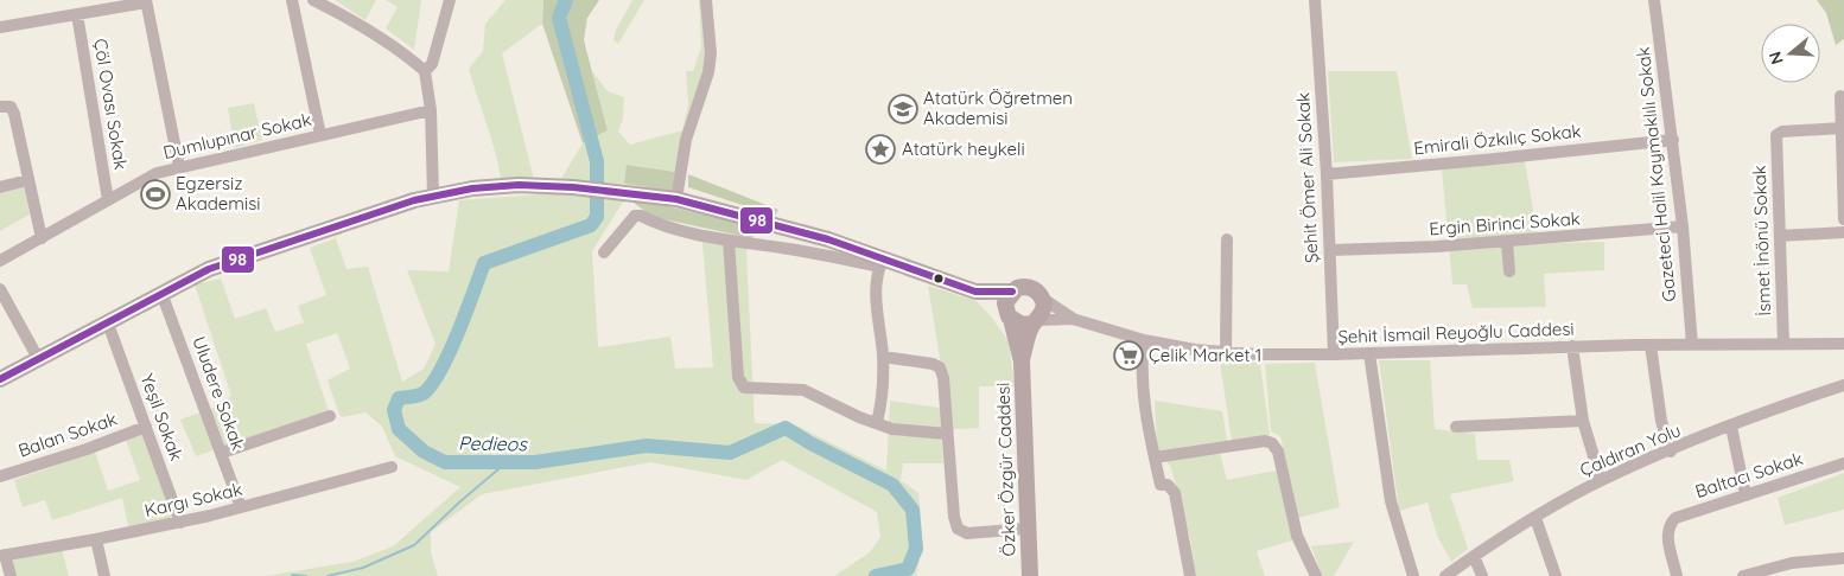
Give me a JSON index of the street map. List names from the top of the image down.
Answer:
{
  "streets": {
    "main road": ["Özker Özgür Caddesi"],
    "street": [
      "Çöl Ovası Sokak",
      "Dumlupınar Sokak",
      "Emirali Özkılıç Sokak",
      "Gazeteci Halil Kaymaklılı Sokak",
      "Şehit Ömer Ali Sokak",
      "Ergin Birinci Sokak",
      "İsmet İnönü Sokak",
      "Şehit İsmail Reyoğlu Caddesi",
      "Uludere Sokak",
      "Yeşil Sokak",
      "Balan Sokak",
      "Çaldıran Yolu",
      "Baltacı Sokak",
      "Kargı Sokak"
    ]
  },
  "crossings": [
    ["Çöl Ovası Sokak", "Dumlupınar Sokak"],
    ["Emirali Özkılıç Sokak", "Gazeteci Halil Kaymaklılı Sokak"],
    ["Emirali Özkılıç Sokak", "Şehit Ömer Ali Sokak"],
    ["Gazeteci Halil Kaymaklılı Sokak", "Ergin Birinci Sokak"],
    ["Gazeteci Halil Kaymaklılı Sokak", "Şehit İsmail Reyoğlu Caddesi"],
    ["Şehit Ömer Ali Sokak", "Ergin Birinci Sokak"],
    ["Şehit Ömer Ali Sokak", "Şehit İsmail Reyoğlu Caddesi"],
    ["İsmet İnönü Sokak", "Şehit İsmail Reyoğlu Caddesi"],
    ["Şehit İsmail Reyoğlu Caddesi", "Özker Özgür Caddesi"],
    ["Uludere Sokak", "Kargı Sokak"],
    ["Yeşil Sokak", "Balan Sokak"],
    ["Yeşil Sokak", "Kargı Sokak"]
  ],
  "water": ["Pedieos"],
  "places": {
    "school or university": ["Atatürk Öğretmen Akademisi"],
    "place": ["Atatürk heykeli"],
    "sports": ["Egzersiz Akademisi"],
    "supermarket": ["Çelik Market 1"]
  },
  "lines": ["transit line 98"],
  "north": "left"
}
